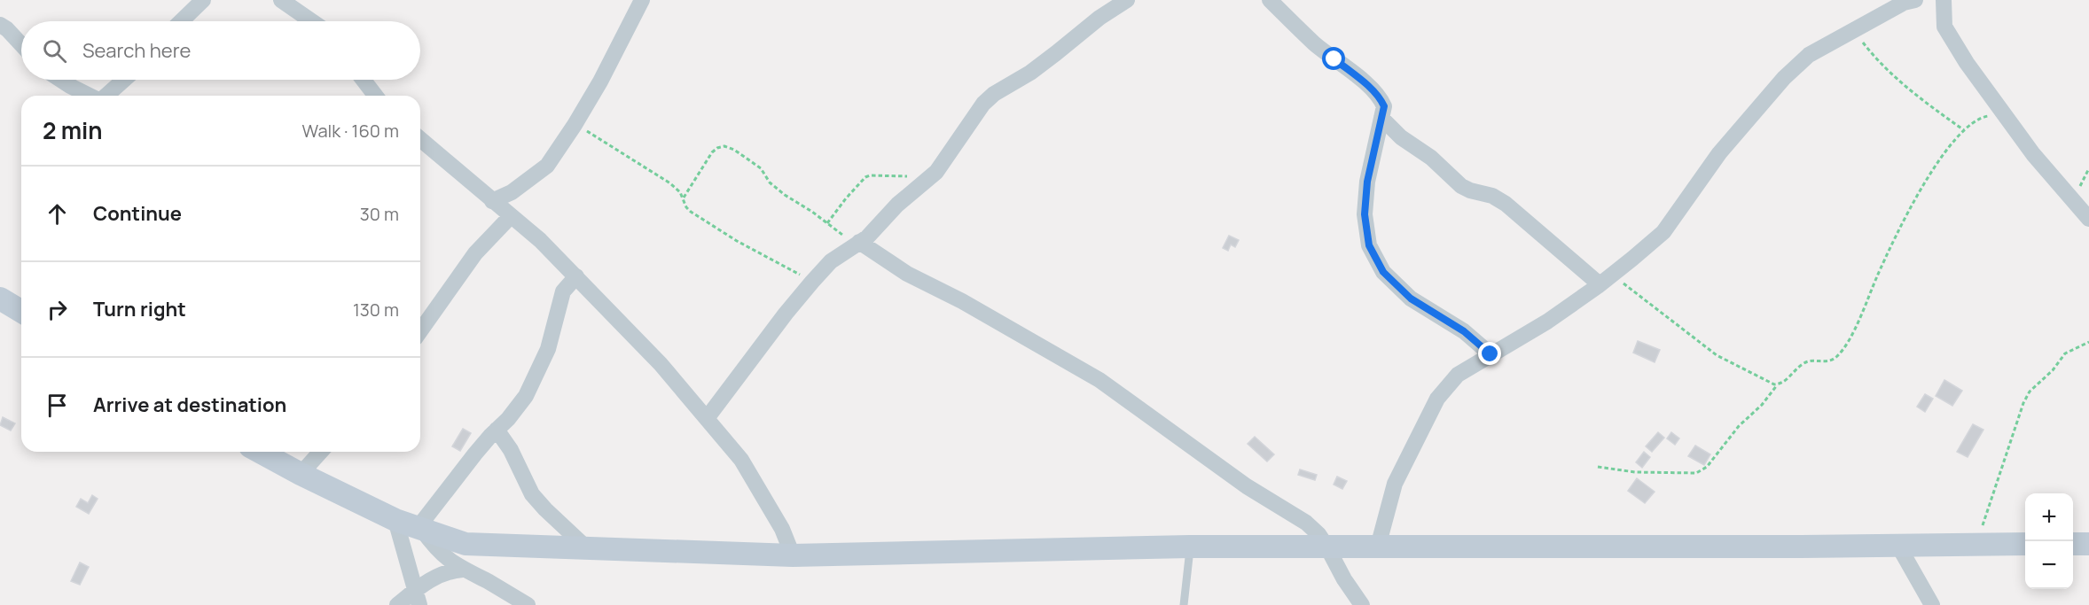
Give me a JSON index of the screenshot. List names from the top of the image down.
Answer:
{
  "page": {
    "search": "Search here",
    "heading": ["2 min", "Walk · 160 m"],
    "list": [
      ["Continue", "30 m"],
      ["Turn right", "130 m"],
      "Arrive at destination"
    ],
    "map_buttons": ["+", "−"]
  }
}
